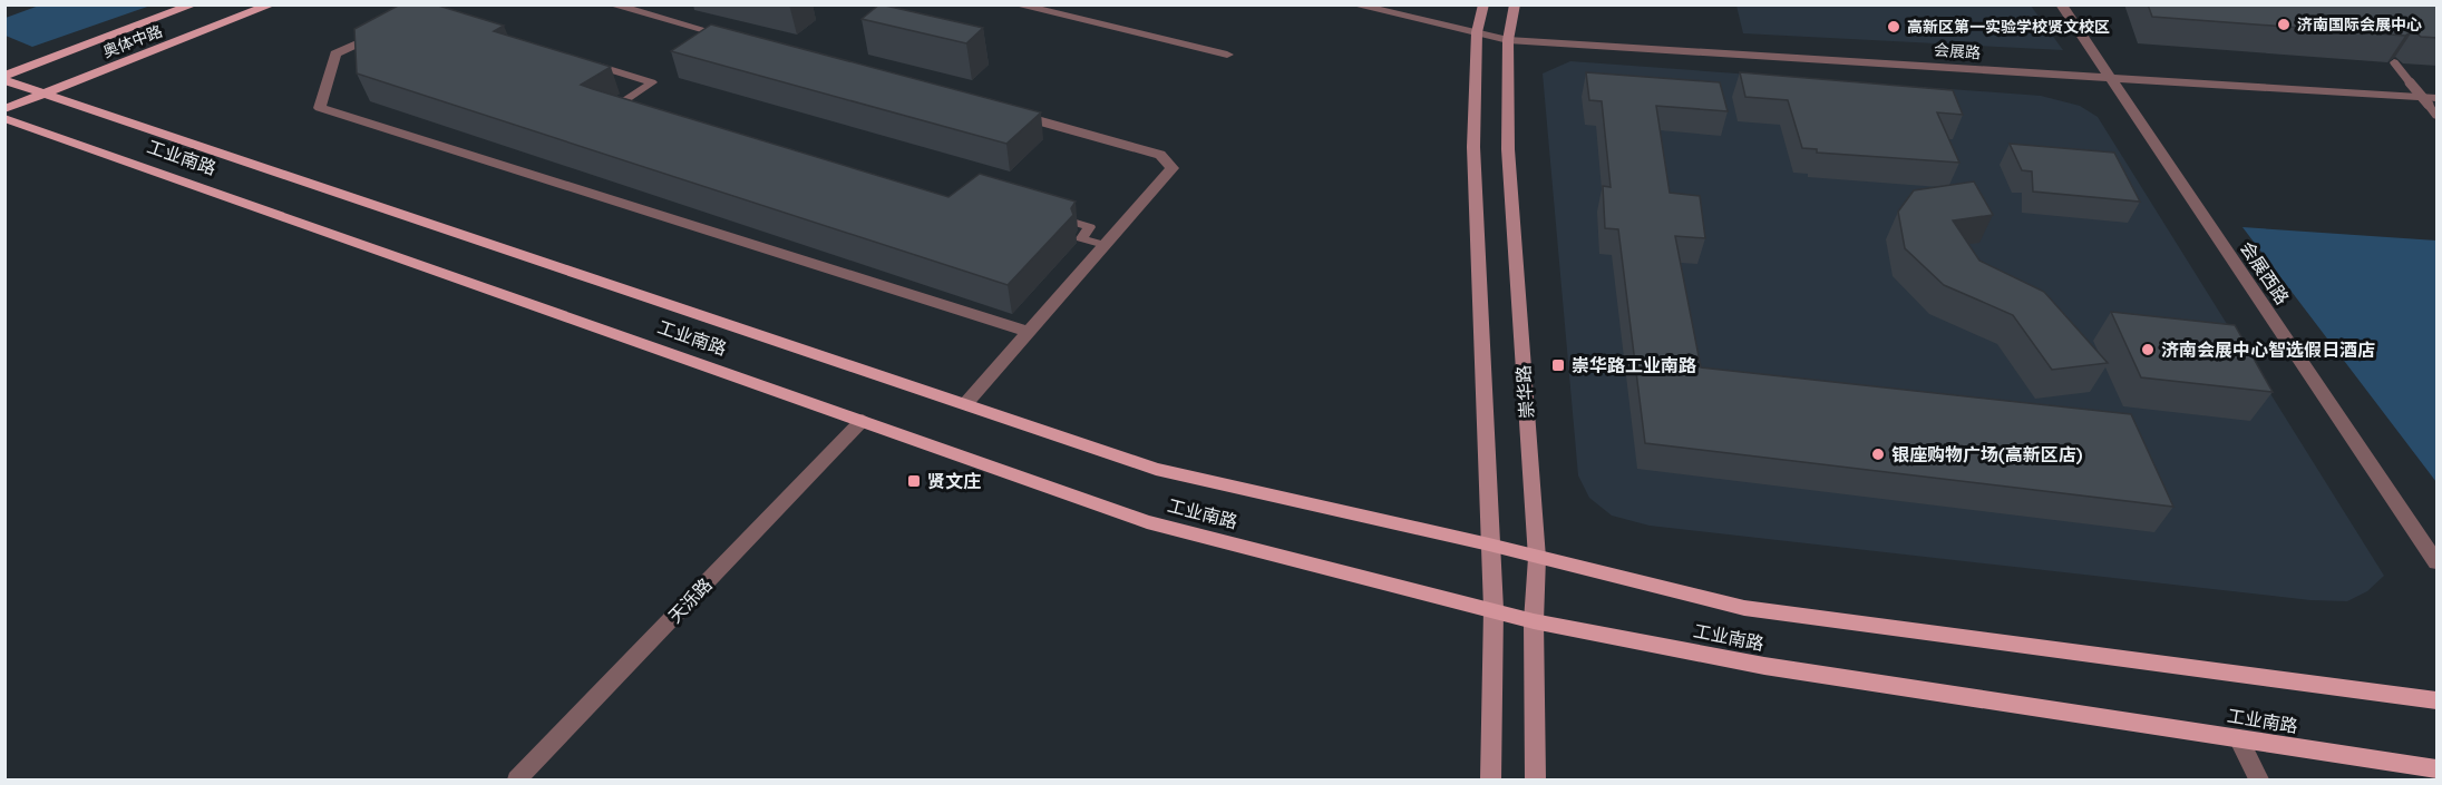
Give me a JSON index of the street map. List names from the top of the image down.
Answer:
{
  "streets": {
    "main road": ["奥体中路", "工业南路", "崇华路"],
    "street": ["会展路", "会展西路", "天泺路"]
  },
  "crossings": [
    ["奥体中路", "工业南路"],
    ["会展路", "会展西路"],
    ["会展路", "崇华路"],
    ["工业南路", "崇华路"],
    ["工业南路", "天泺路"]
  ],
  "places": {
    "other": [
      "济南国际会展中心",
      "高新区第一实验学校贤文校区",
      "济南会展中心智选假日酒店",
      "银座购物广场(高新区店)"
    ],
    "transit": ["崇华路工业南路", "贤文庄"]
  }
}
